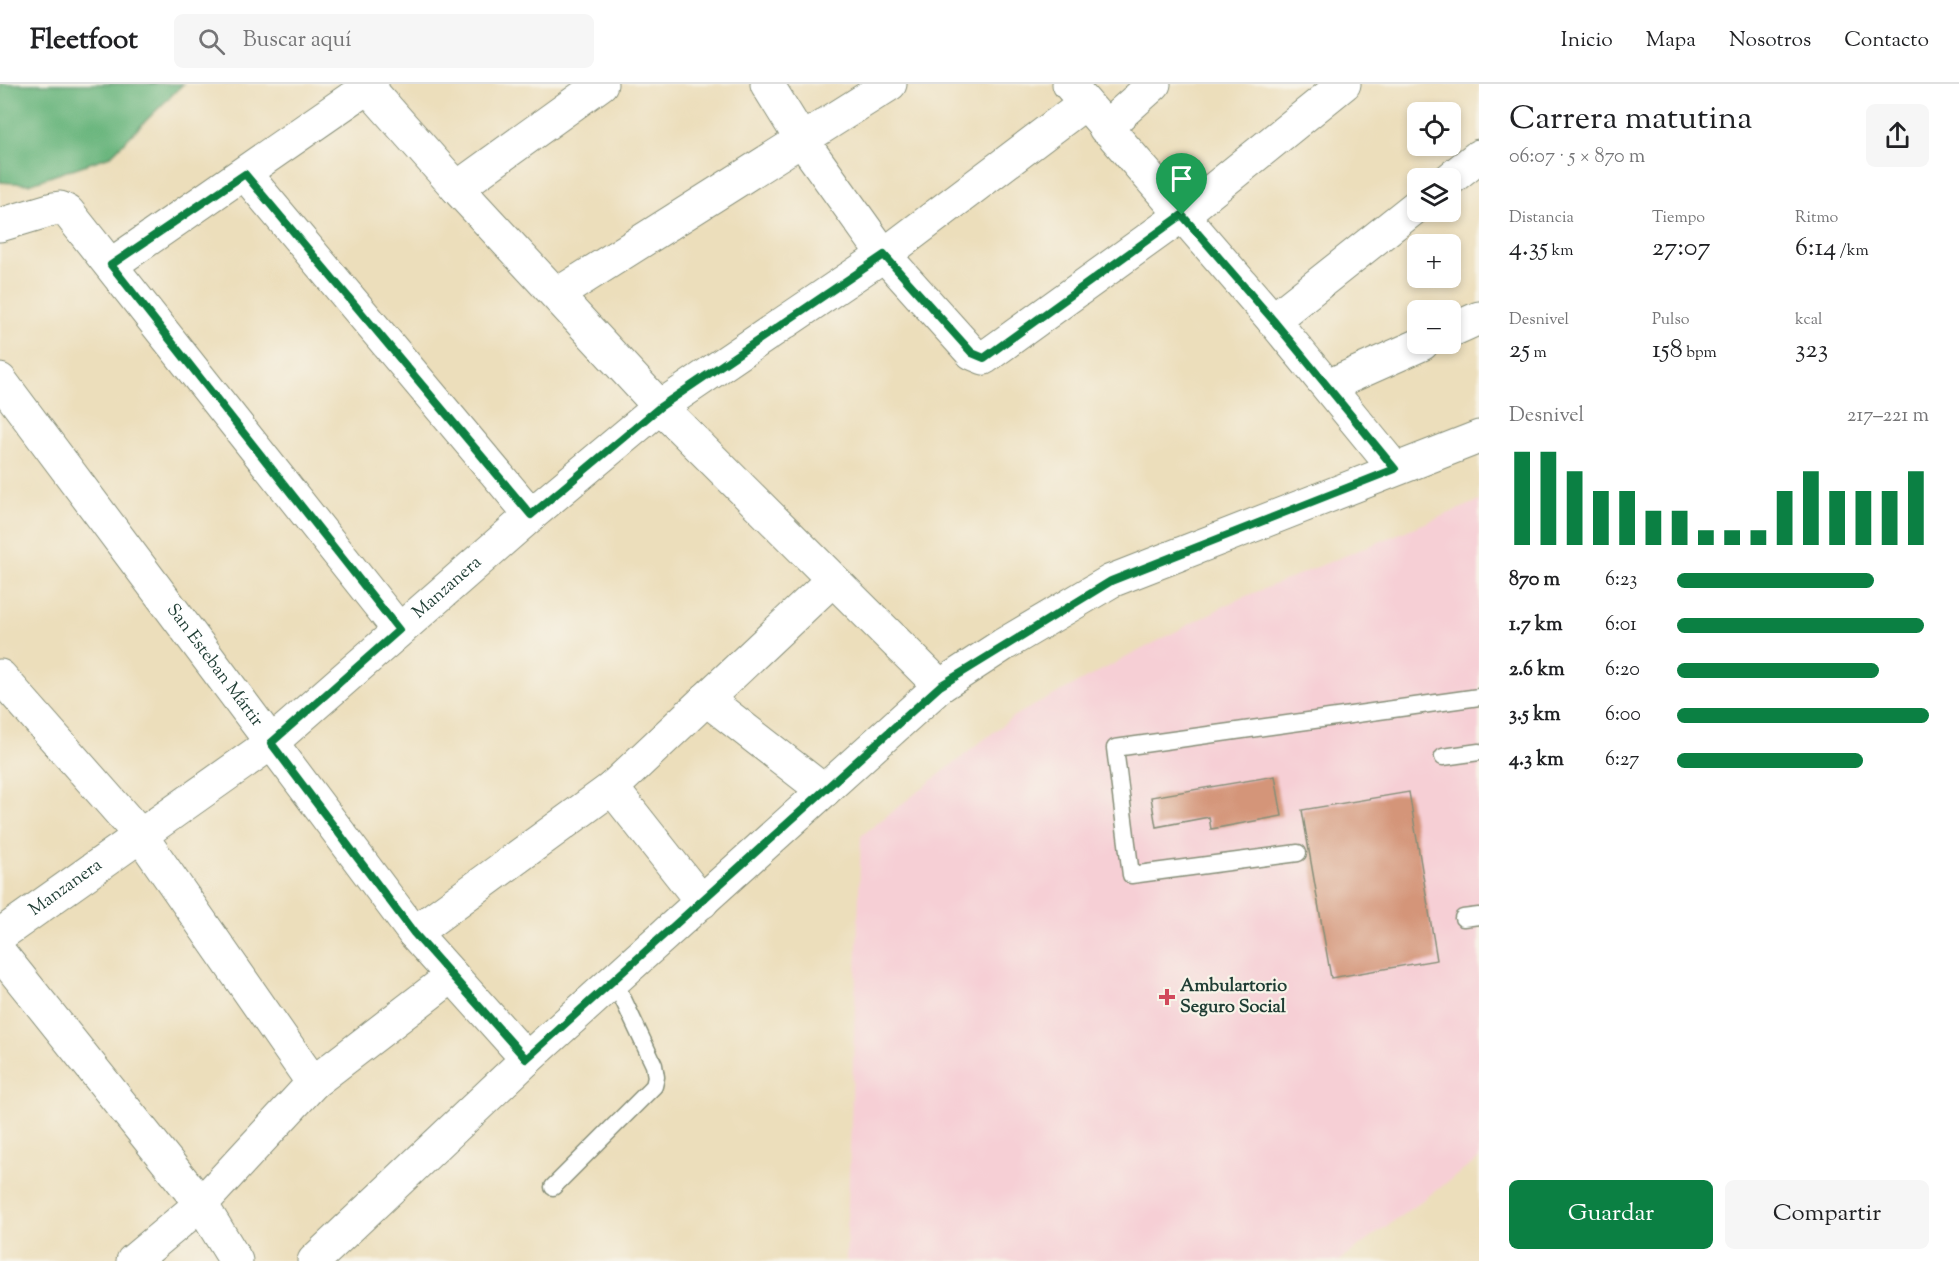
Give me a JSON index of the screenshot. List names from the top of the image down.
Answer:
{
  "streets": {
    "street": ["Manzanera", "San Esteban Mártir"]
  },
  "crossings": [
    ["Manzanera", "San Esteban Mártir"]
  ],
  "places": {
    "health": ["Ambulartorio Seguro Social"]
  },
  "page": {
    "header": "Fleetfoot",
    "search": "Buscar aquí",
    "nav": [
      "Inicio",
      "Mapa",
      "Nosotros",
      "Contacto"
    ],
    "heading": ["Carrera matutina", "06:07 · 5 × 870 m"],
    "map_buttons": ["+", "−"],
    "stats": [
      ["Distancia", "4.35 km"],
      ["Tiempo", "27:07"],
      ["Ritmo", "6:14 /km"],
      ["Desnivel", "25 m"],
      ["Pulso", "158 bpm"],
      ["kcal", "323"]
    ],
    "chart": ["Desnivel", "217–221 m"],
    "list": [
      {
        "name": "870 m",
        "note": "6:23"
      },
      {
        "name": "1.7 km",
        "note": "6:01"
      },
      {
        "name": "2.6 km",
        "note": "6:20"
      },
      {
        "name": "3.5 km",
        "note": "6:00"
      },
      {
        "name": "4.3 km",
        "note": "6:27"
      }
    ],
    "buttons": ["Guardar", "Compartir"]
  }
}
